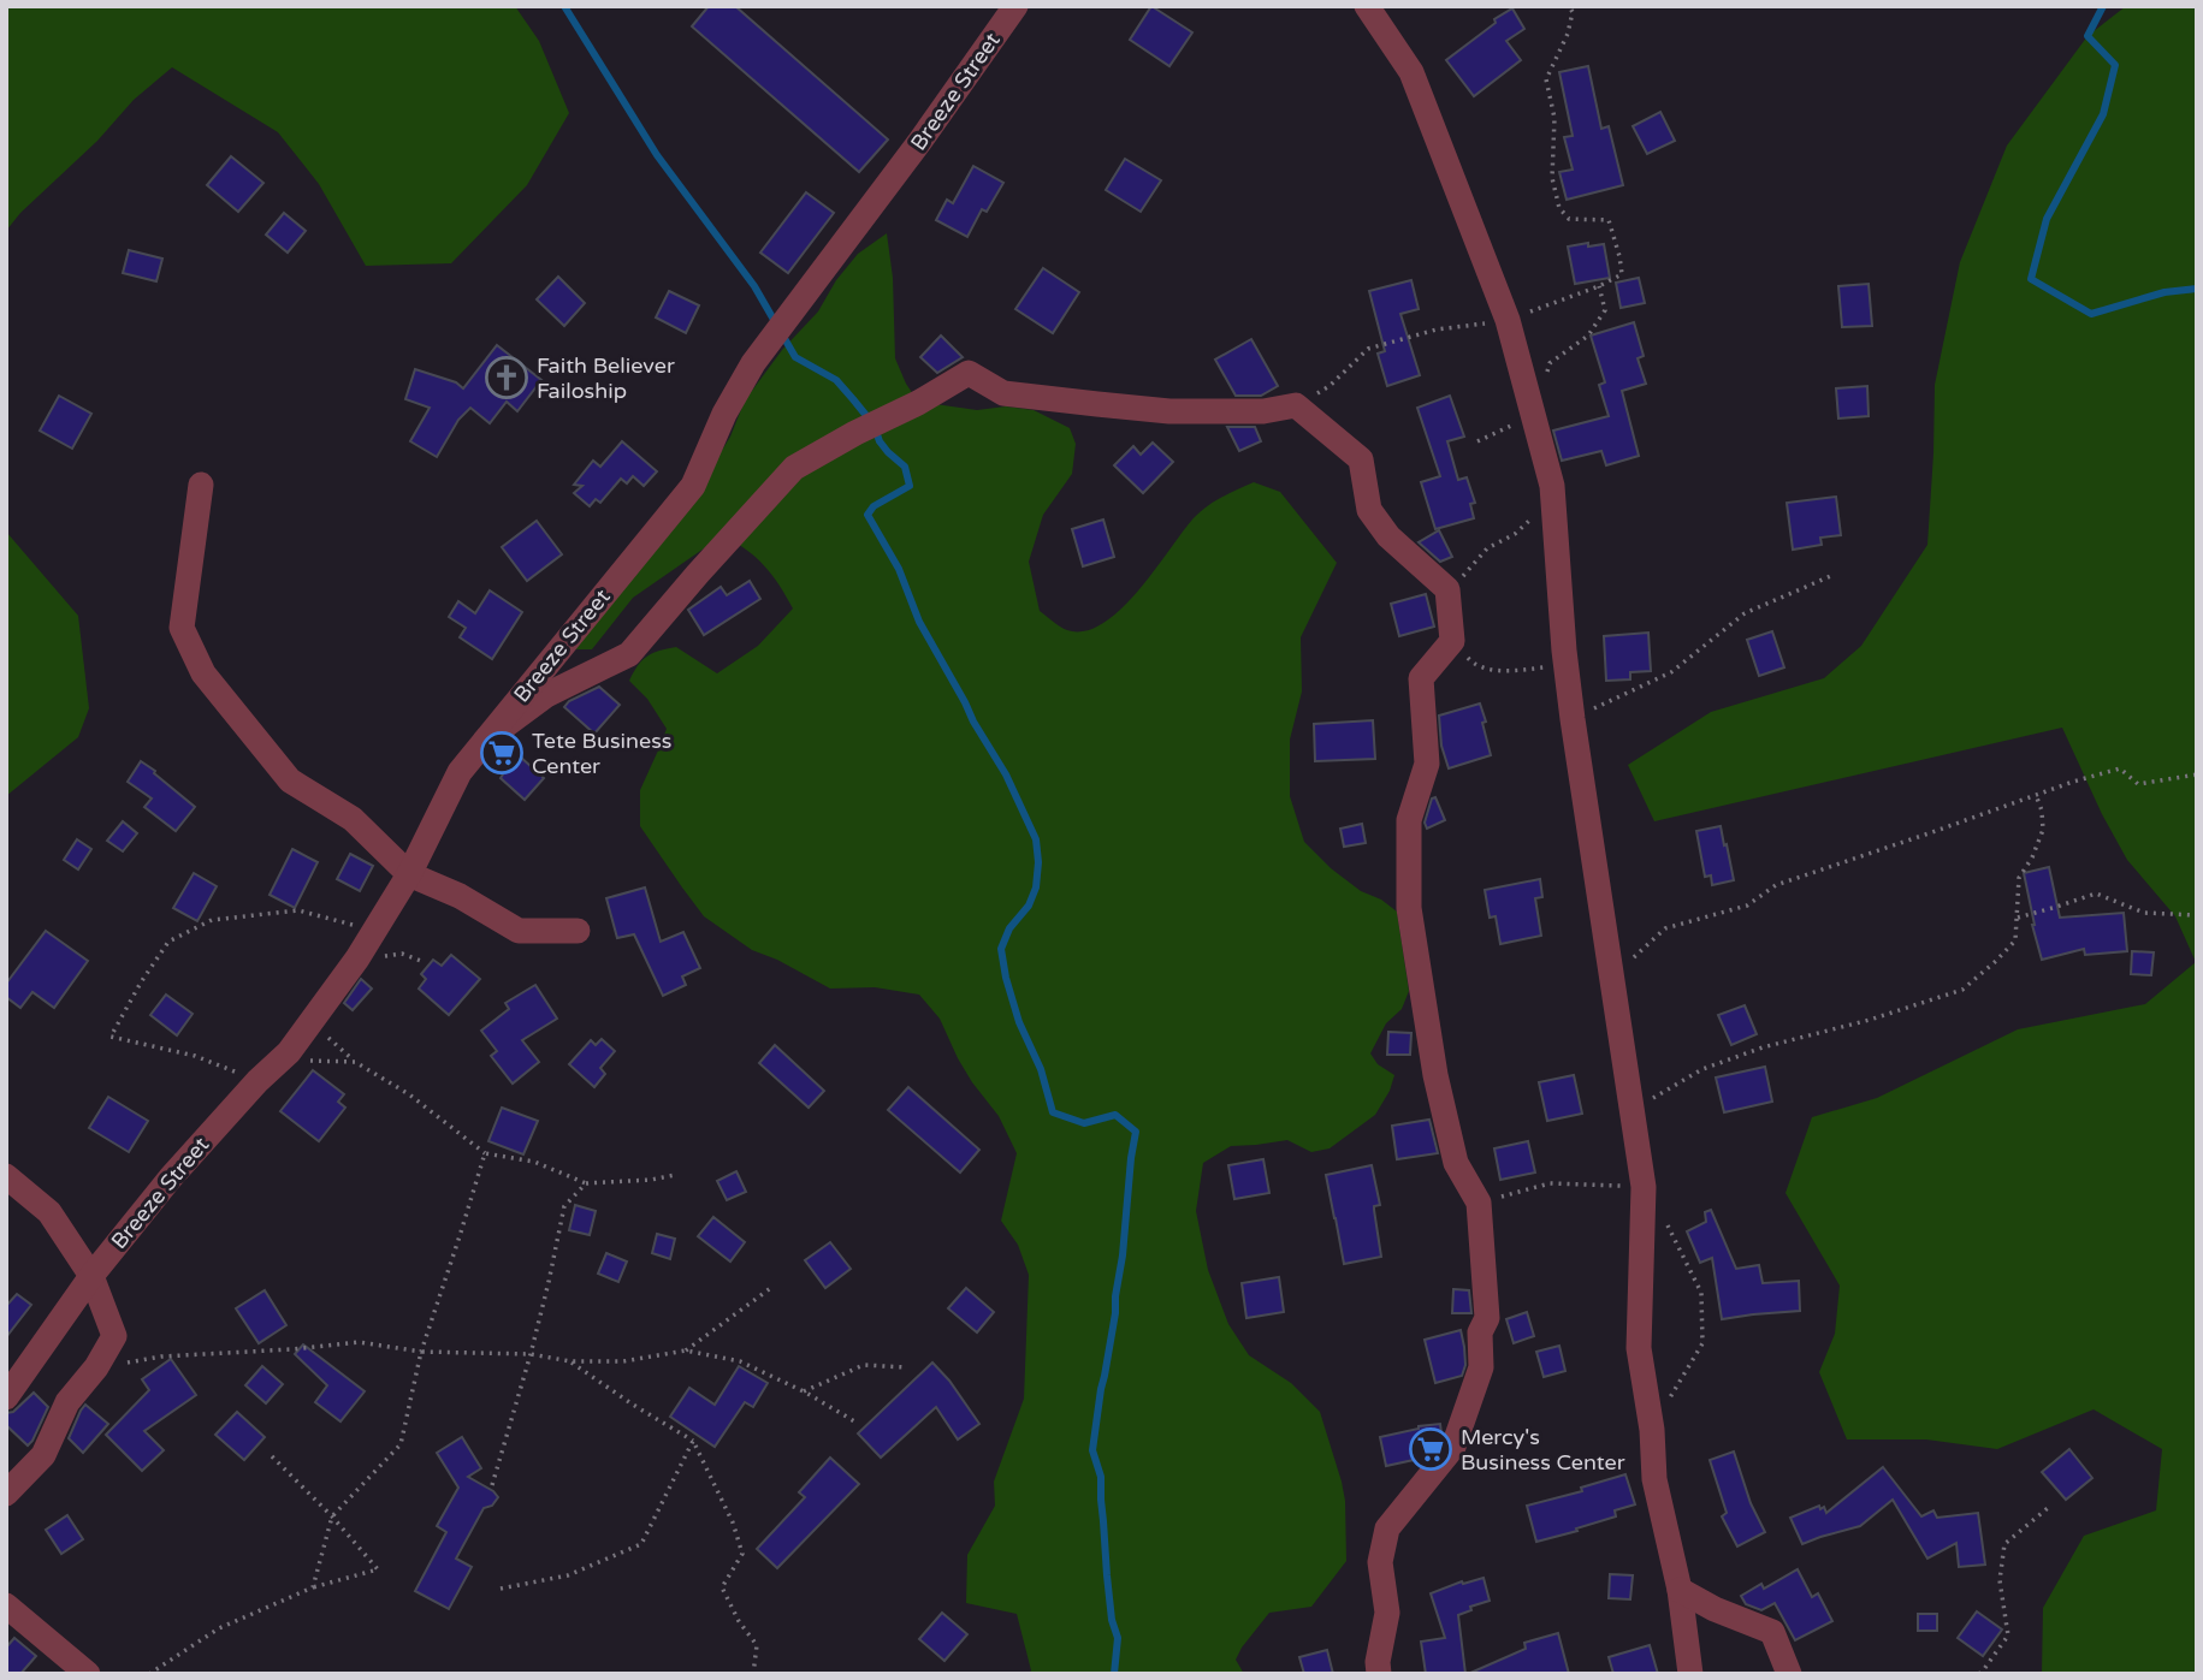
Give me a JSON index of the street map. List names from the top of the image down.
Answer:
{
  "streets": {
    "street": ["Breeze Street"]
  },
  "places": {
    "church": ["Faith Believer Failoship"],
    "supermarket": ["Tete Business Center", "Mercy's Business Center"]
  }
}
